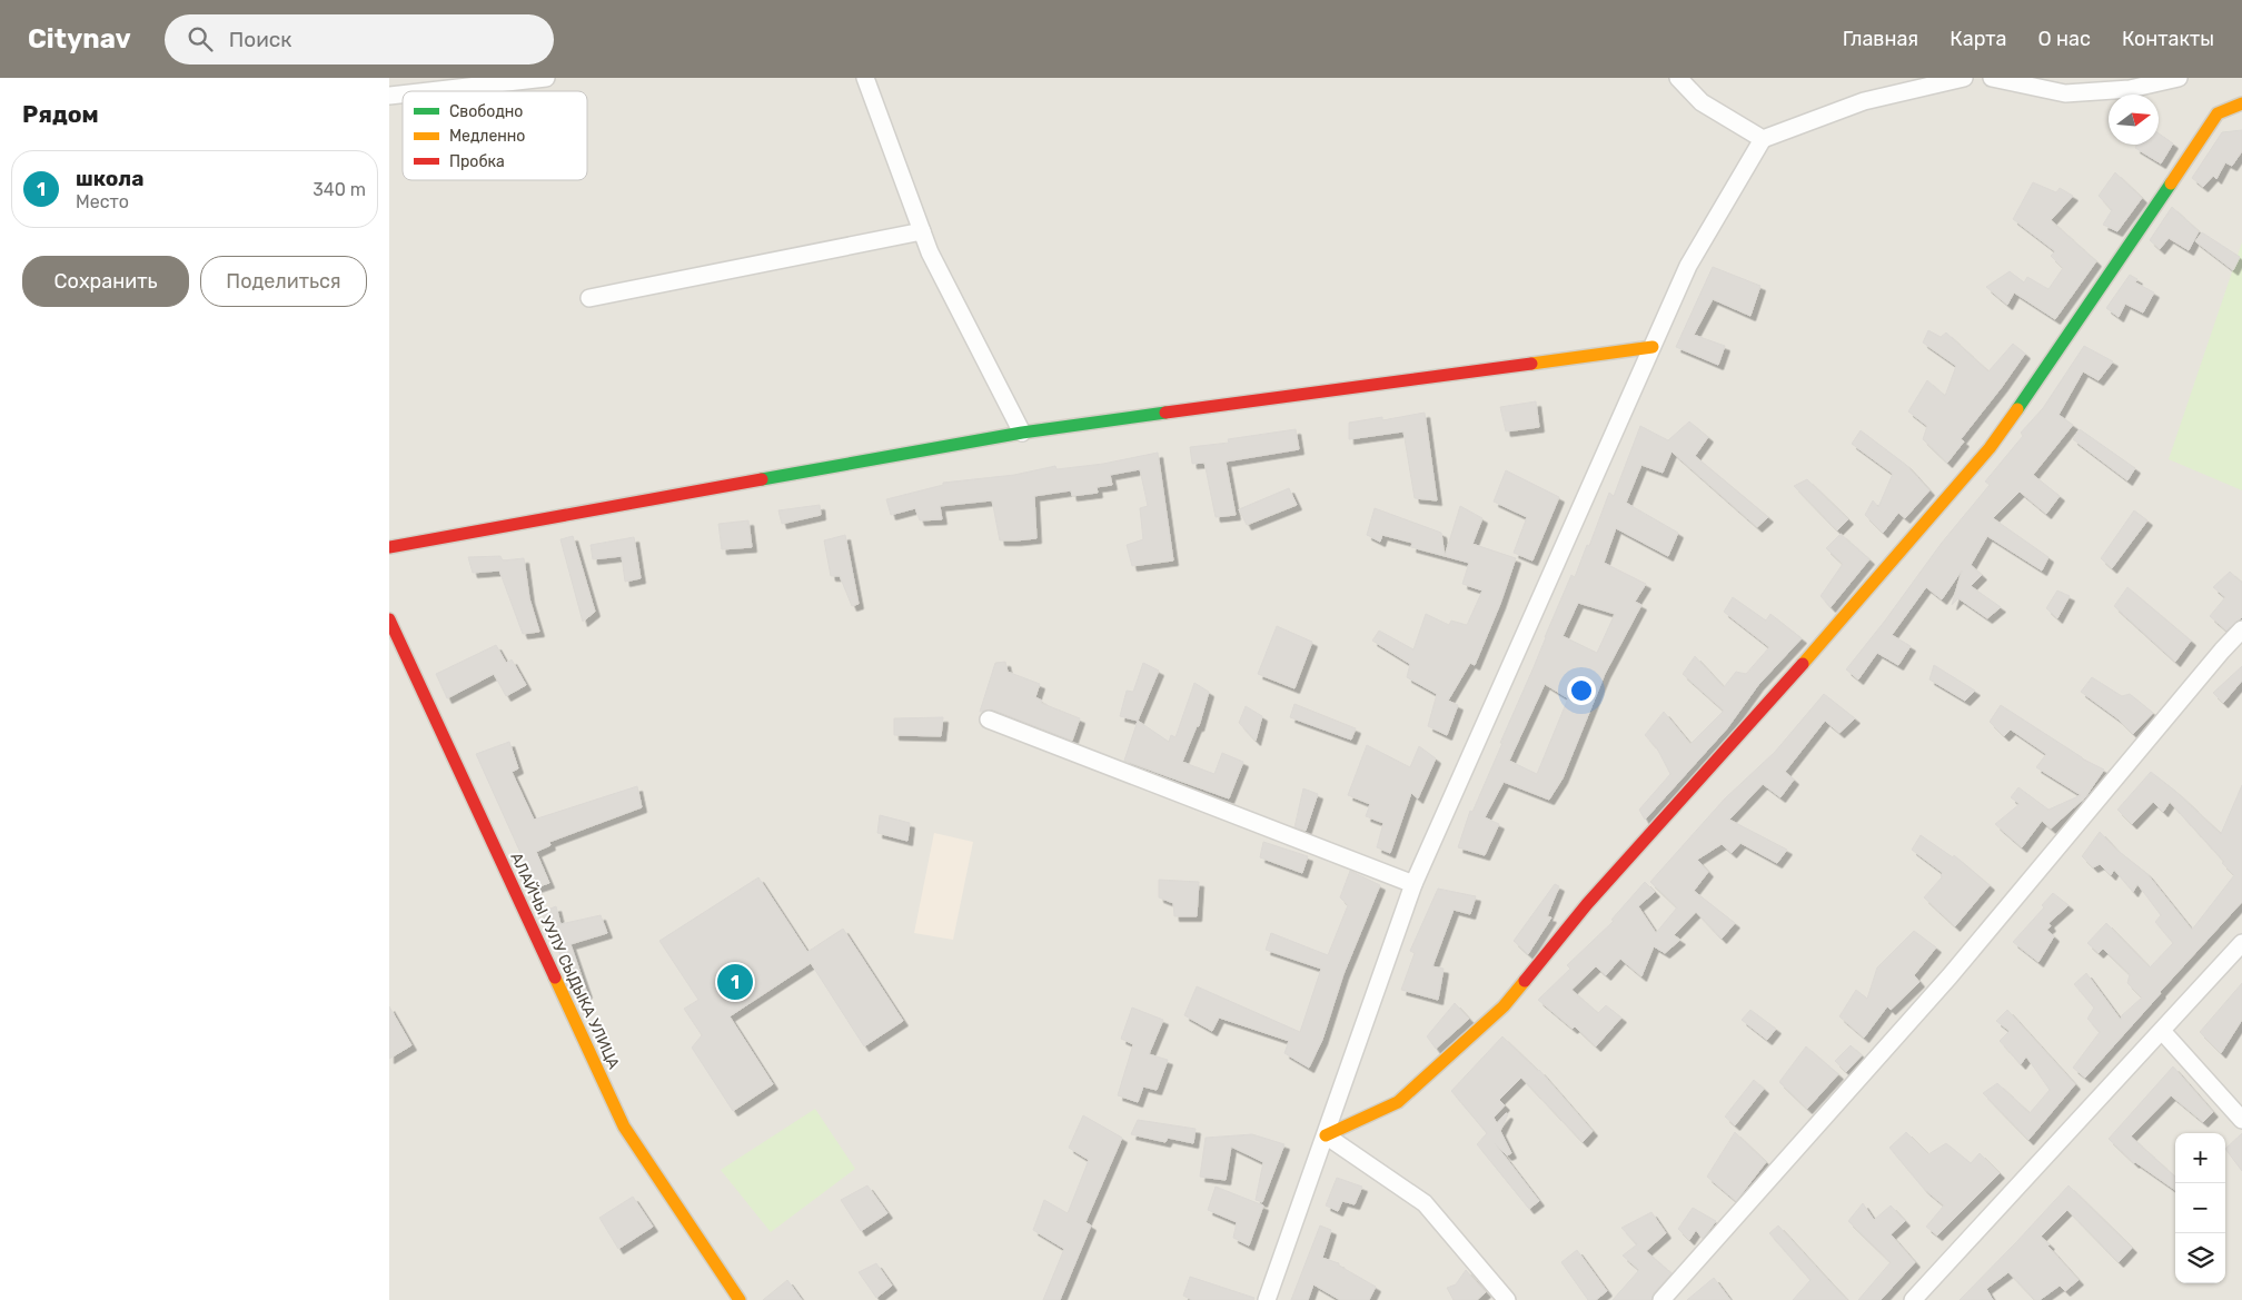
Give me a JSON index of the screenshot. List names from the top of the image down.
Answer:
{
  "streets": {
    "street": ["АЛАЙЧЫ УУЛУ СЫДЫКА УЛИЦА"]
  },
  "legend": ["Свободно", "Медленно", "Пробка"],
  "north": "right",
  "page": {
    "header": "Citynav",
    "search": "Поиск",
    "nav": [
      "Главная",
      "Карта",
      "О нас",
      "Контакты"
    ],
    "heading": "Рядом",
    "list": [
      {
        "mark": "1",
        "name": "школа",
        "note": "Место",
        "value": "340 m"
      }
    ],
    "buttons": ["Сохранить", "Поделиться"],
    "pins": "1",
    "map_buttons": ["+", "−"]
  }
}
